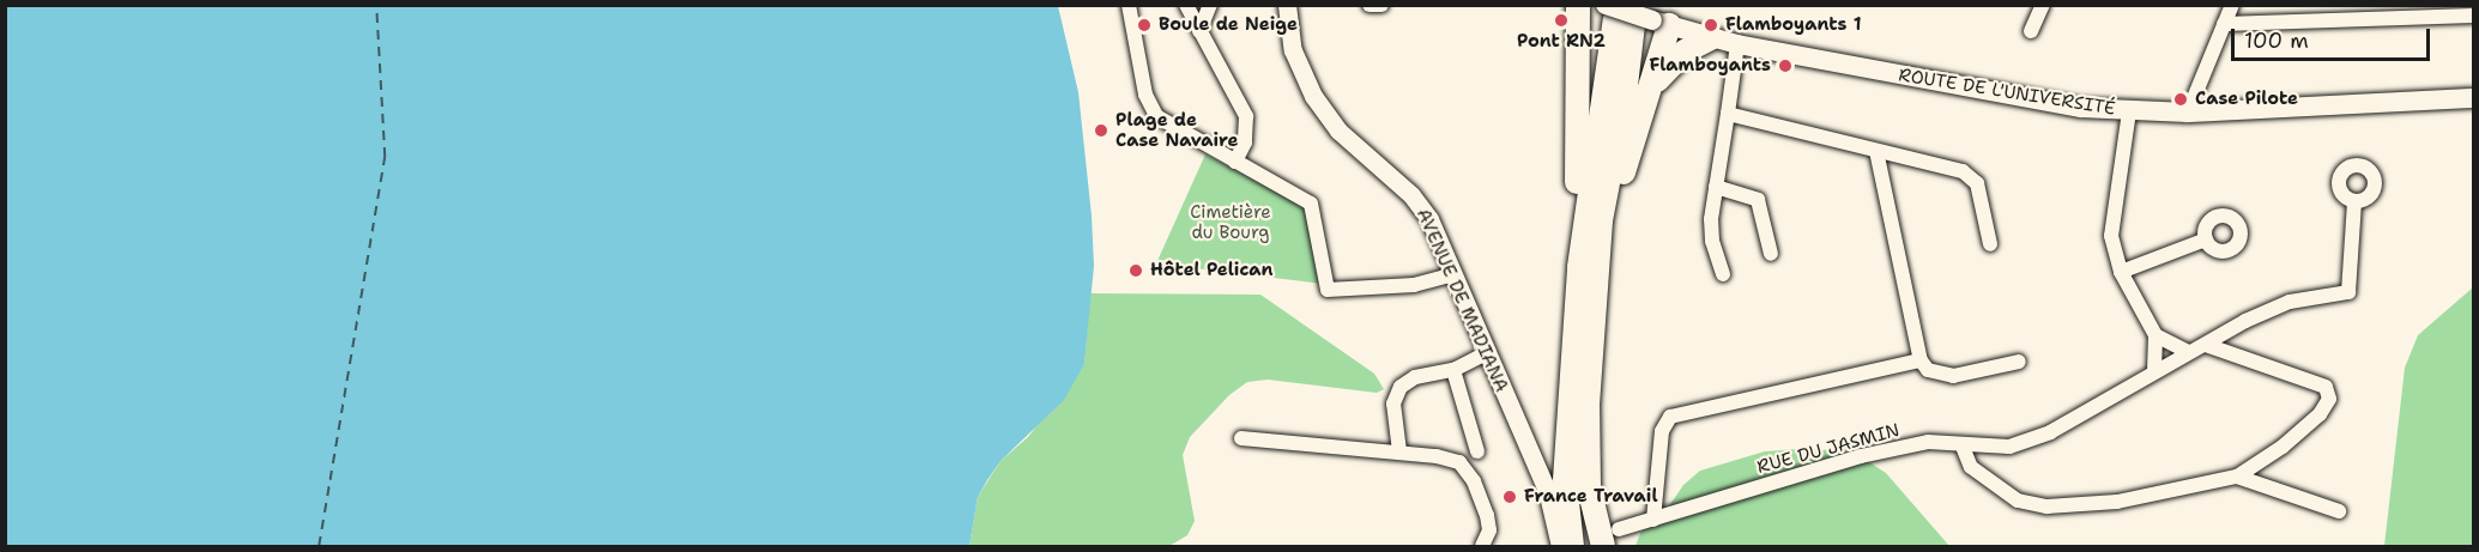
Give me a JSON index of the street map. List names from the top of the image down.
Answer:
{
  "streets": {
    "main road": ["ROUTE DE L'UNIVERSITÉ"],
    "street": ["AVENUE DE MADIANA", "RUE DU JASMIN"]
  },
  "parks": ["Cimetière du Bourg"],
  "places": [
    "Pont RN2",
    "Boule de Neige",
    "Flamboyants 1",
    "Flamboyants",
    "Case Pilote",
    "Plage de Case Navaire",
    "Hôtel Pelican",
    "France Travail"
  ],
  "scale_bar": "100 m"
}
